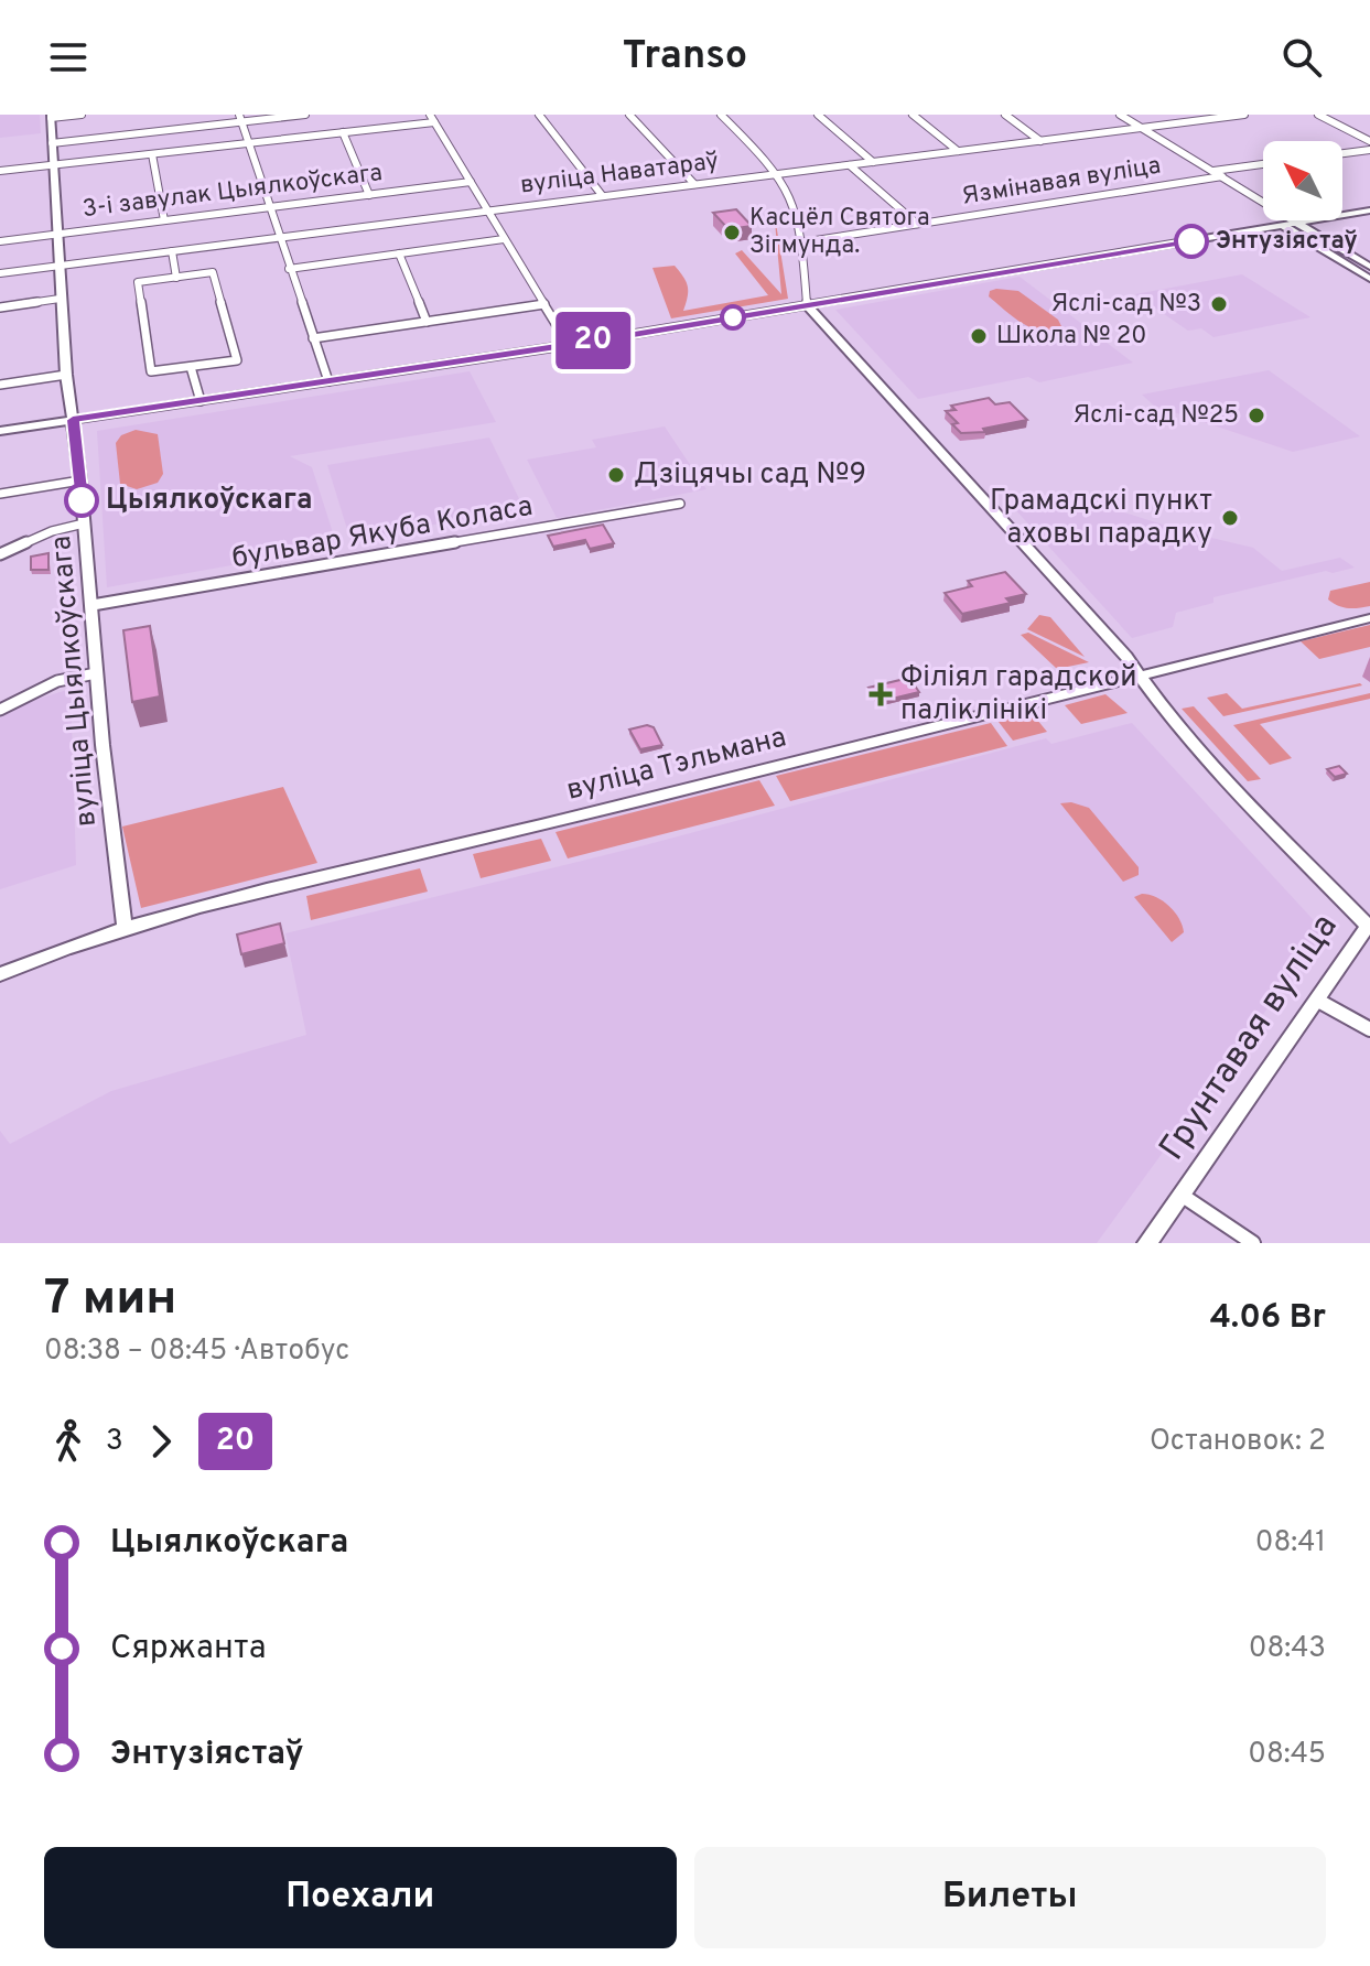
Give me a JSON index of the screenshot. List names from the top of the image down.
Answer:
{
  "streets": {
    "main road": ["вуліца Цыялкоўскага", "вуліца Тэльмана", "Грунтавая вуліца"],
    "street": [
      "вуліца Наватараў",
      "Язмінавая вуліца",
      "3-і завулак Цыялкоўскага",
      "бульвар Якуба Коласа"
    ]
  },
  "crossings": [
    ["вуліца Наватараў", "вуліца Цыялкоўскага"],
    ["3-і завулак Цыялкоўскага", "вуліца Цыялкоўскага"],
    ["бульвар Якуба Коласа", "вуліца Цыялкоўскага"],
    ["вуліца Цыялкоўскага", "вуліца Тэльмана"],
    ["вуліца Тэльмана", "Грунтавая вуліца"]
  ],
  "places": {
    "other": [
      "Касцёл Святога Зігмунда.",
      "Энтузіястаў",
      "Яслі-сад №3",
      "Школа № 20",
      "Яслі-сад №25",
      "Дзіцячы сад №9",
      "Цыялкоўскага",
      "Грамадскі пункт аховы парадку"
    ],
    "health": ["Філіял гарадской паліклінікі"]
  },
  "lines": ["bus line 20"],
  "north": "top left",
  "page": {
    "header": "Transo",
    "on_map": "20",
    "heading": ["7 мин", "08:38 – 08:45 · Автобус", "4.06 Br"],
    "legs": ["3", "20", "Остановок: 2"],
    "list": [
      {
        "name": "Цыялкоўскага",
        "value": "08:41"
      },
      {
        "name": "Сяржанта",
        "value": "08:43"
      },
      {
        "name": "Энтузіястаў",
        "value": "08:45"
      }
    ],
    "buttons": ["Поехали", "Билеты"]
  }
}
